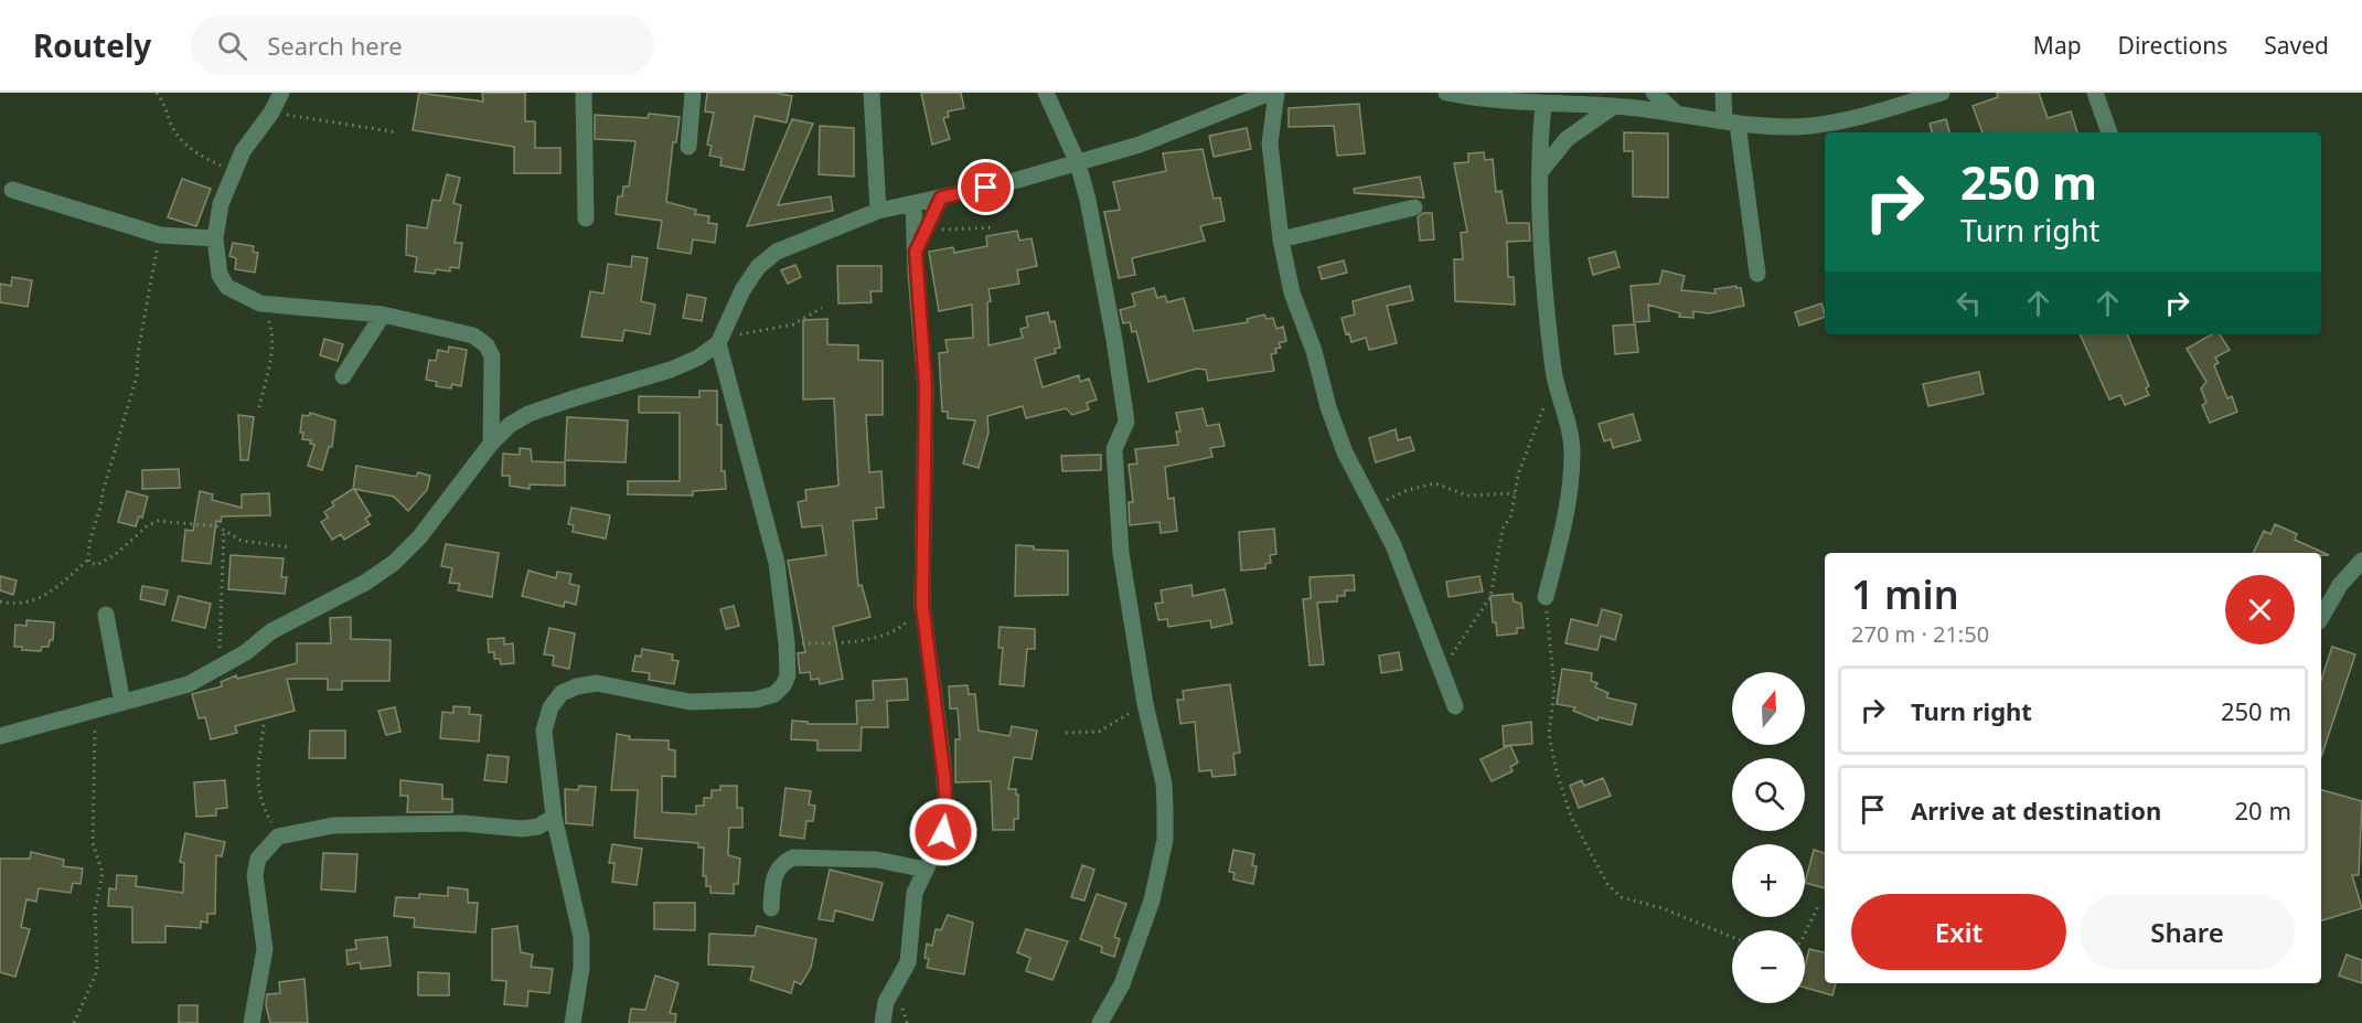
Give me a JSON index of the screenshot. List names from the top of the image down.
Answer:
{
  "north": "top",
  "page": {
    "header": "Routely",
    "search": "Search here",
    "nav": ["Map", "Directions", "Saved"],
    "turn": ["250 m", "Turn right"],
    "heading": ["1 min", "270 m · 21:50"],
    "list": [
      {
        "name": "Turn right",
        "value": "250 m"
      },
      {
        "name": "Arrive at destination",
        "value": "20 m"
      }
    ],
    "map_buttons": ["+", "−"],
    "buttons": ["Exit", "Share"]
  }
}
